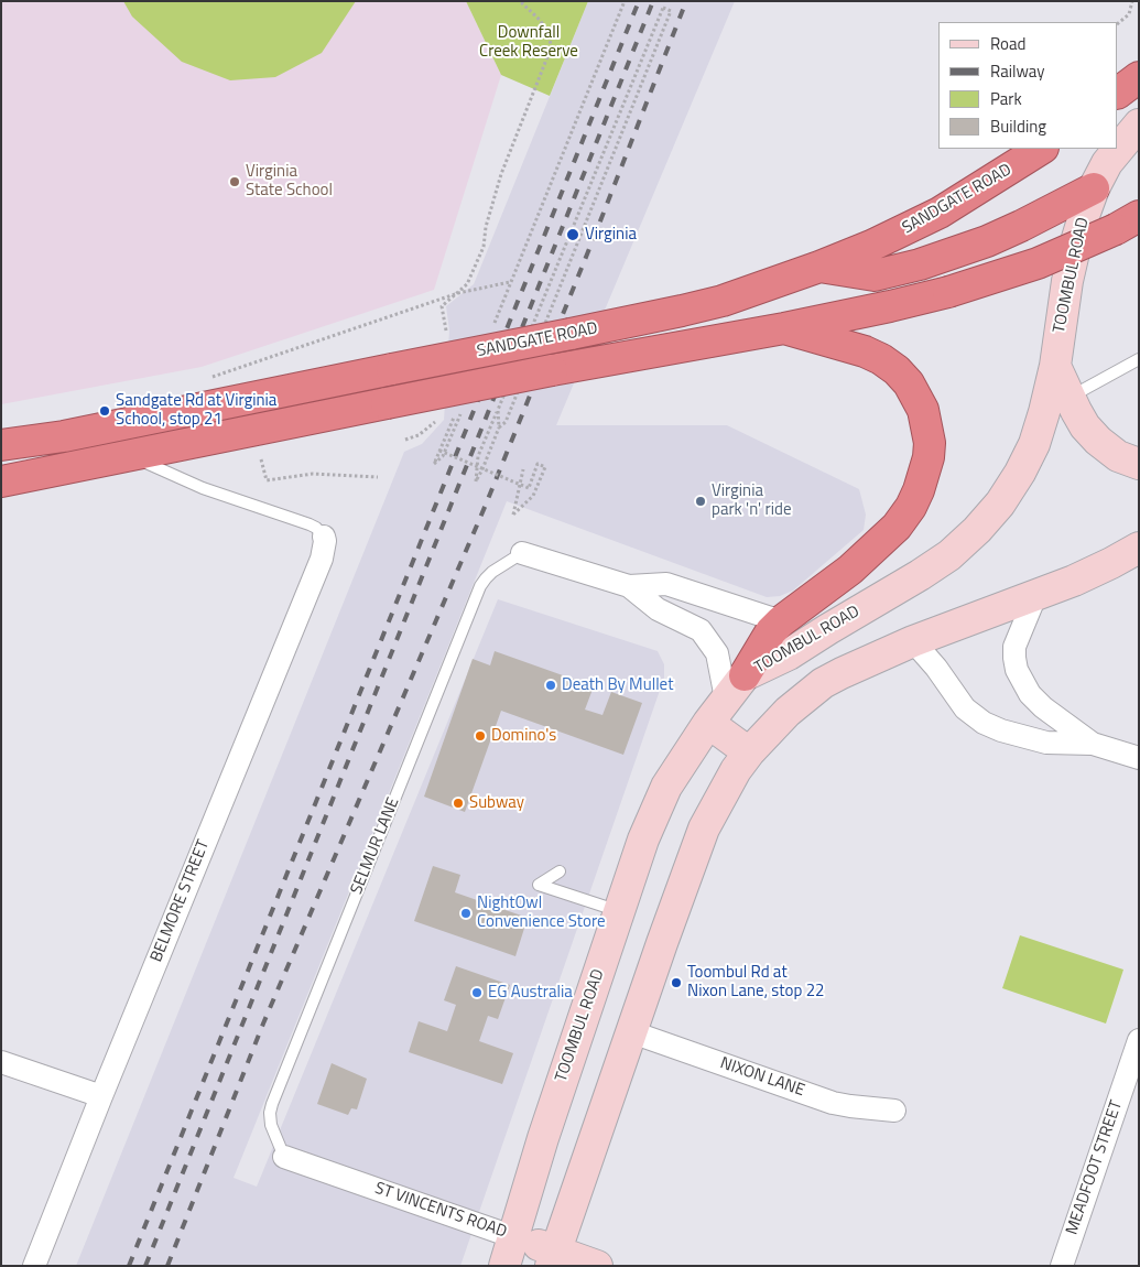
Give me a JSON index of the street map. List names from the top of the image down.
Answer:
{
  "streets": {
    "highway": ["SANDGATE ROAD"],
    "main road": ["TOOMBUL ROAD", "ST VINCENTS ROAD"],
    "street": ["BELMORE STREET", "NIXON LANE", "MEADFOOT STREET"],
    "lane": ["SELMUR LANE"]
  },
  "crossings": [
    ["TOOMBUL ROAD", "ST VINCENTS ROAD"],
    ["SELMUR LANE", "ST VINCENTS ROAD"]
  ],
  "parks": ["Downfall Creek Reserve"],
  "places": [
    "Virginia State School",
    "Virginia",
    "Sandgate Rd at Virginia School, stop 21",
    "Virginia park 'n' ride",
    "Death By Mullet",
    "Domino's",
    "Subway",
    "NightOwl Convenience Store",
    "Toombul Rd at Nixon Lane, stop 22",
    "EG Australia"
  ],
  "legend": [
    "Road",
    "Railway",
    "Park",
    "Building"
  ]
}
